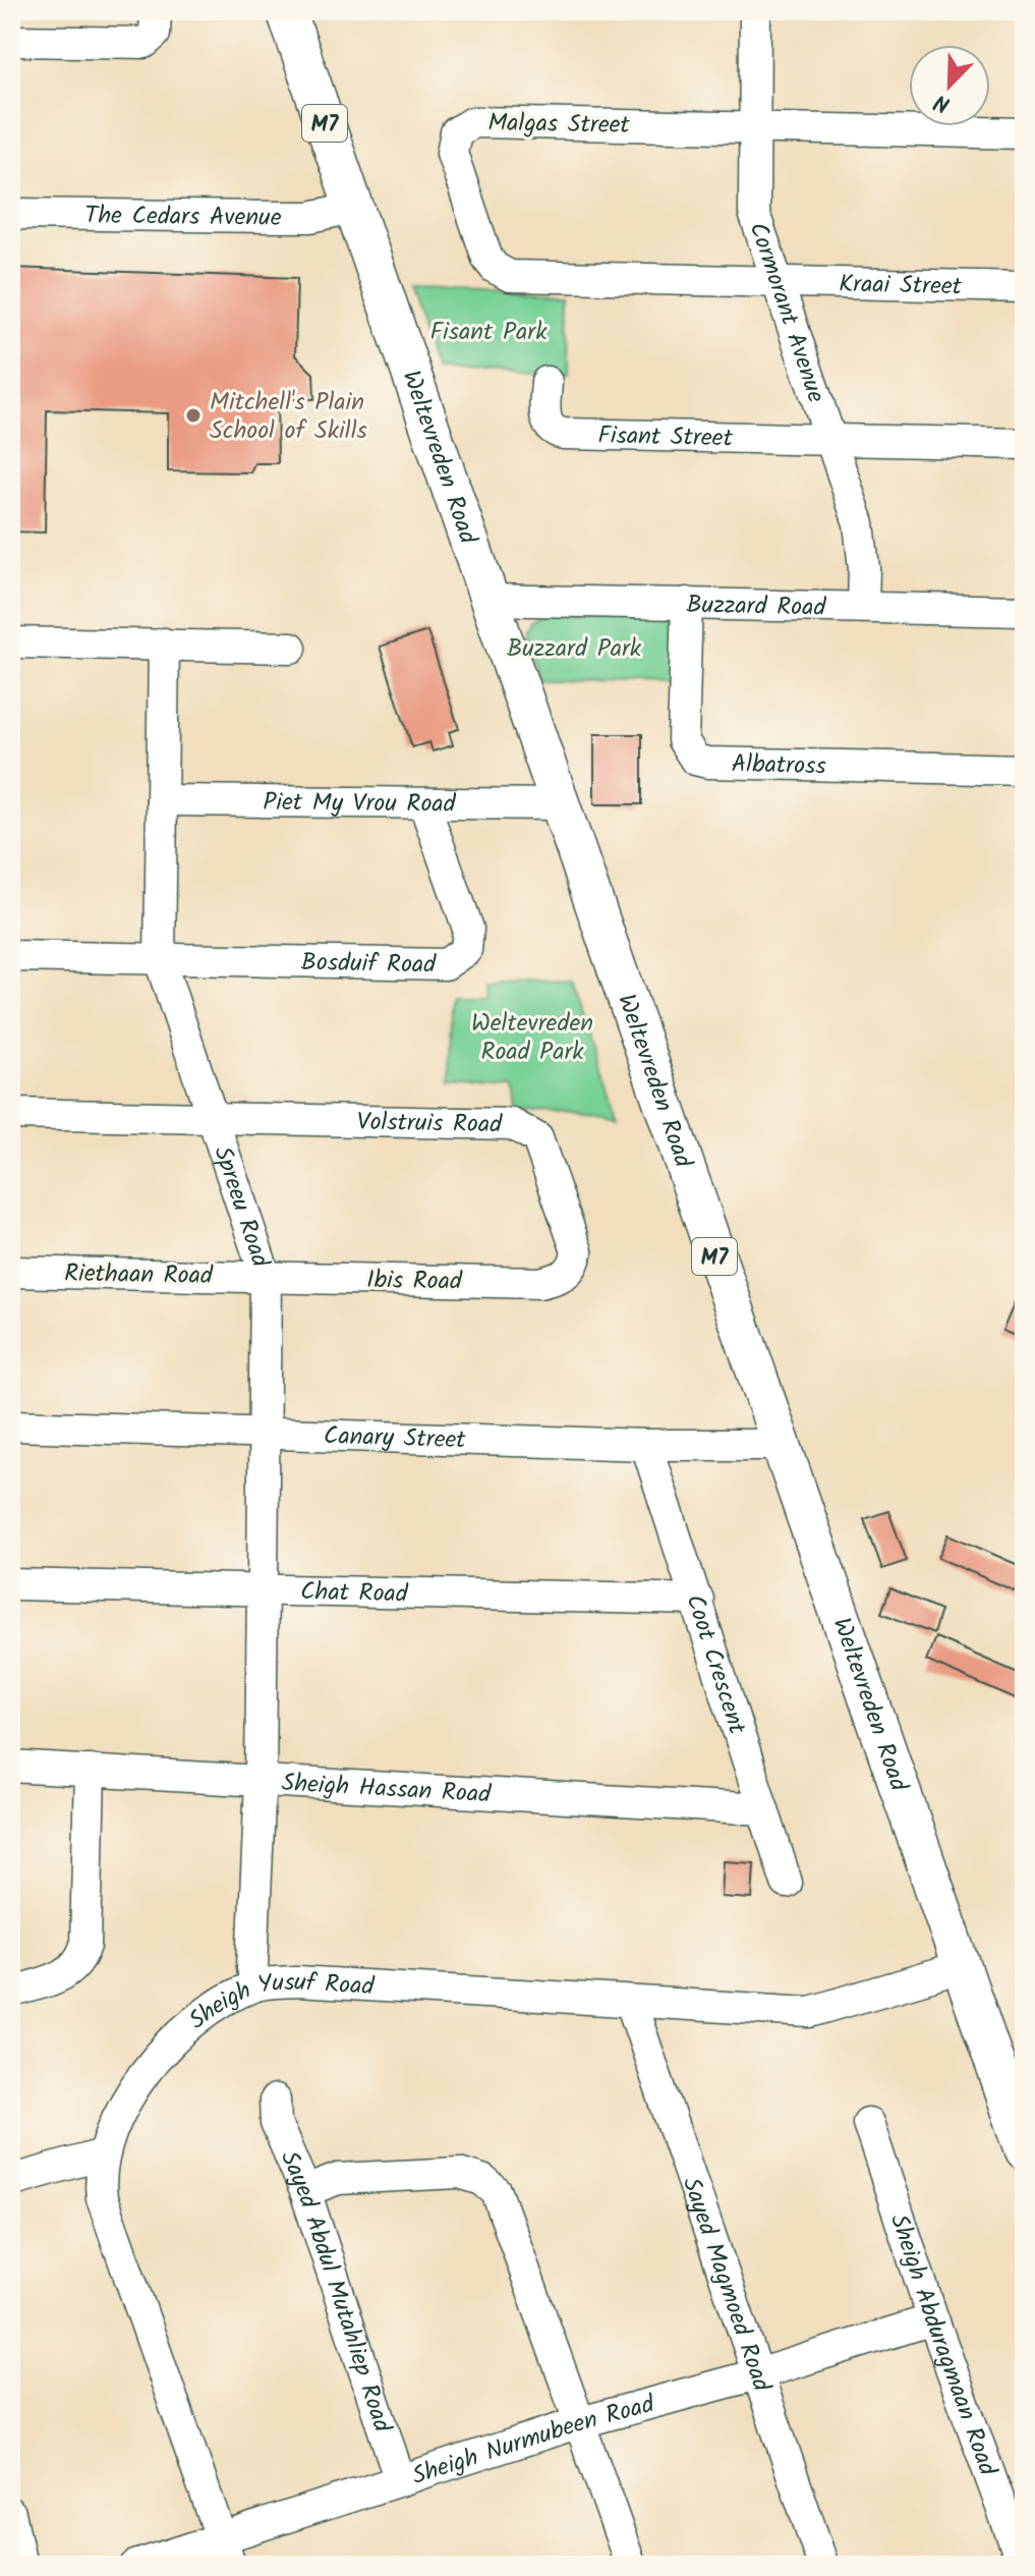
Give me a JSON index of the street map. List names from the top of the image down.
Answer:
{
  "streets": {
    "main road": ["M7", "Weltevreden Road"],
    "street": [
      "Malgas Street",
      "The Cedars Avenue",
      "Kraai Street",
      "Cormorant Avenue",
      "Fisant Street",
      "Buzzard Road",
      "Albatross",
      "Piet My Vrou Road",
      "Bosduif Road",
      "Volstruis Road",
      "Spreeu Road",
      "Riethaan Road",
      "Ibis Road",
      "Canary Street",
      "Chat Road",
      "Coot Crescent",
      "Sheigh Hassan Road",
      "Sheigh Yusuf Road",
      "Sayed Magmoed Road",
      "Sayed Abdul Mutahliep Road",
      "Sheigh Abduragmaan Road",
      "Sheigh Nurmubeen Road"
    ]
  },
  "crossings": [
    ["Malgas Street", "Kraai Street"],
    ["Malgas Street", "Cormorant Avenue"],
    ["The Cedars Avenue", "Weltevreden Road"],
    ["Kraai Street", "Cormorant Avenue"],
    ["Cormorant Avenue", "Fisant Street"],
    ["Cormorant Avenue", "Buzzard Road"],
    ["Weltevreden Road", "Buzzard Road"],
    ["Weltevreden Road", "Piet My Vrou Road"],
    ["Weltevreden Road", "Canary Street"],
    ["Weltevreden Road", "Sheigh Yusuf Road"],
    ["Buzzard Road", "Albatross"],
    ["Piet My Vrou Road", "Bosduif Road"],
    ["Piet My Vrou Road", "Spreeu Road"],
    ["Bosduif Road", "Spreeu Road"],
    ["Volstruis Road", "Spreeu Road"],
    ["Volstruis Road", "Ibis Road"],
    ["Spreeu Road", "Riethaan Road"],
    ["Spreeu Road", "Ibis Road"],
    ["Spreeu Road", "Canary Street"],
    ["Spreeu Road", "Chat Road"],
    ["Spreeu Road", "Sheigh Hassan Road"],
    ["Spreeu Road", "Sheigh Yusuf Road"],
    ["Riethaan Road", "Ibis Road"],
    ["Canary Street", "Coot Crescent"],
    ["Chat Road", "Coot Crescent"],
    ["Coot Crescent", "Sheigh Hassan Road"],
    ["Sheigh Yusuf Road", "Sayed Magmoed Road"],
    ["Sheigh Yusuf Road", "Sheigh Nurmubeen Road"],
    ["Sayed Magmoed Road", "Sheigh Nurmubeen Road"],
    ["Sayed Abdul Mutahliep Road", "Sheigh Nurmubeen Road"],
    ["Sheigh Abduragmaan Road", "Sheigh Nurmubeen Road"]
  ],
  "parks": ["Fisant Park", "Buzzard Park", "Weltevreden Road Park"],
  "places": ["Mitchell's Plain School of Skills"],
  "north": "bottom left"
}
